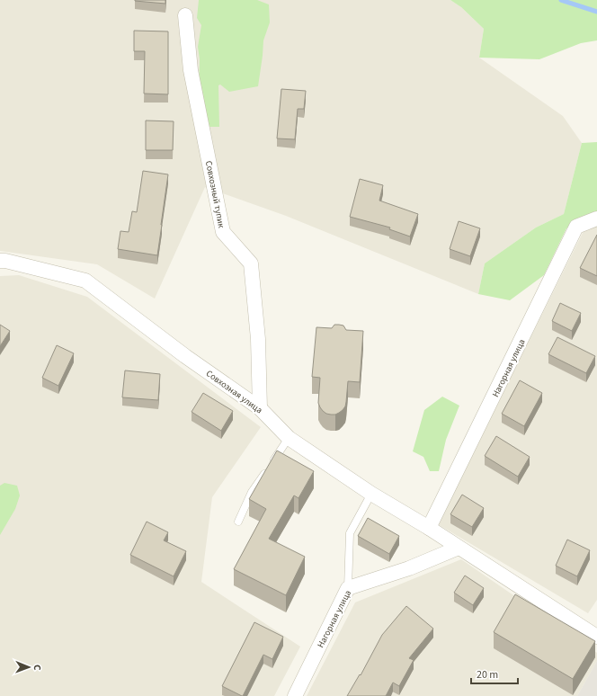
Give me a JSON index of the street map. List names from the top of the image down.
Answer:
{
  "streets": {
    "street": ["Совхозный тупик", "Нагорная улица", "Совхозная улица"]
  },
  "crossings": [
    ["Совхозный тупик", "Совхозная улица"],
    ["Нагорная улица", "Совхозная улица"]
  ],
  "scale_bar": "20 m",
  "north": "right"
}
